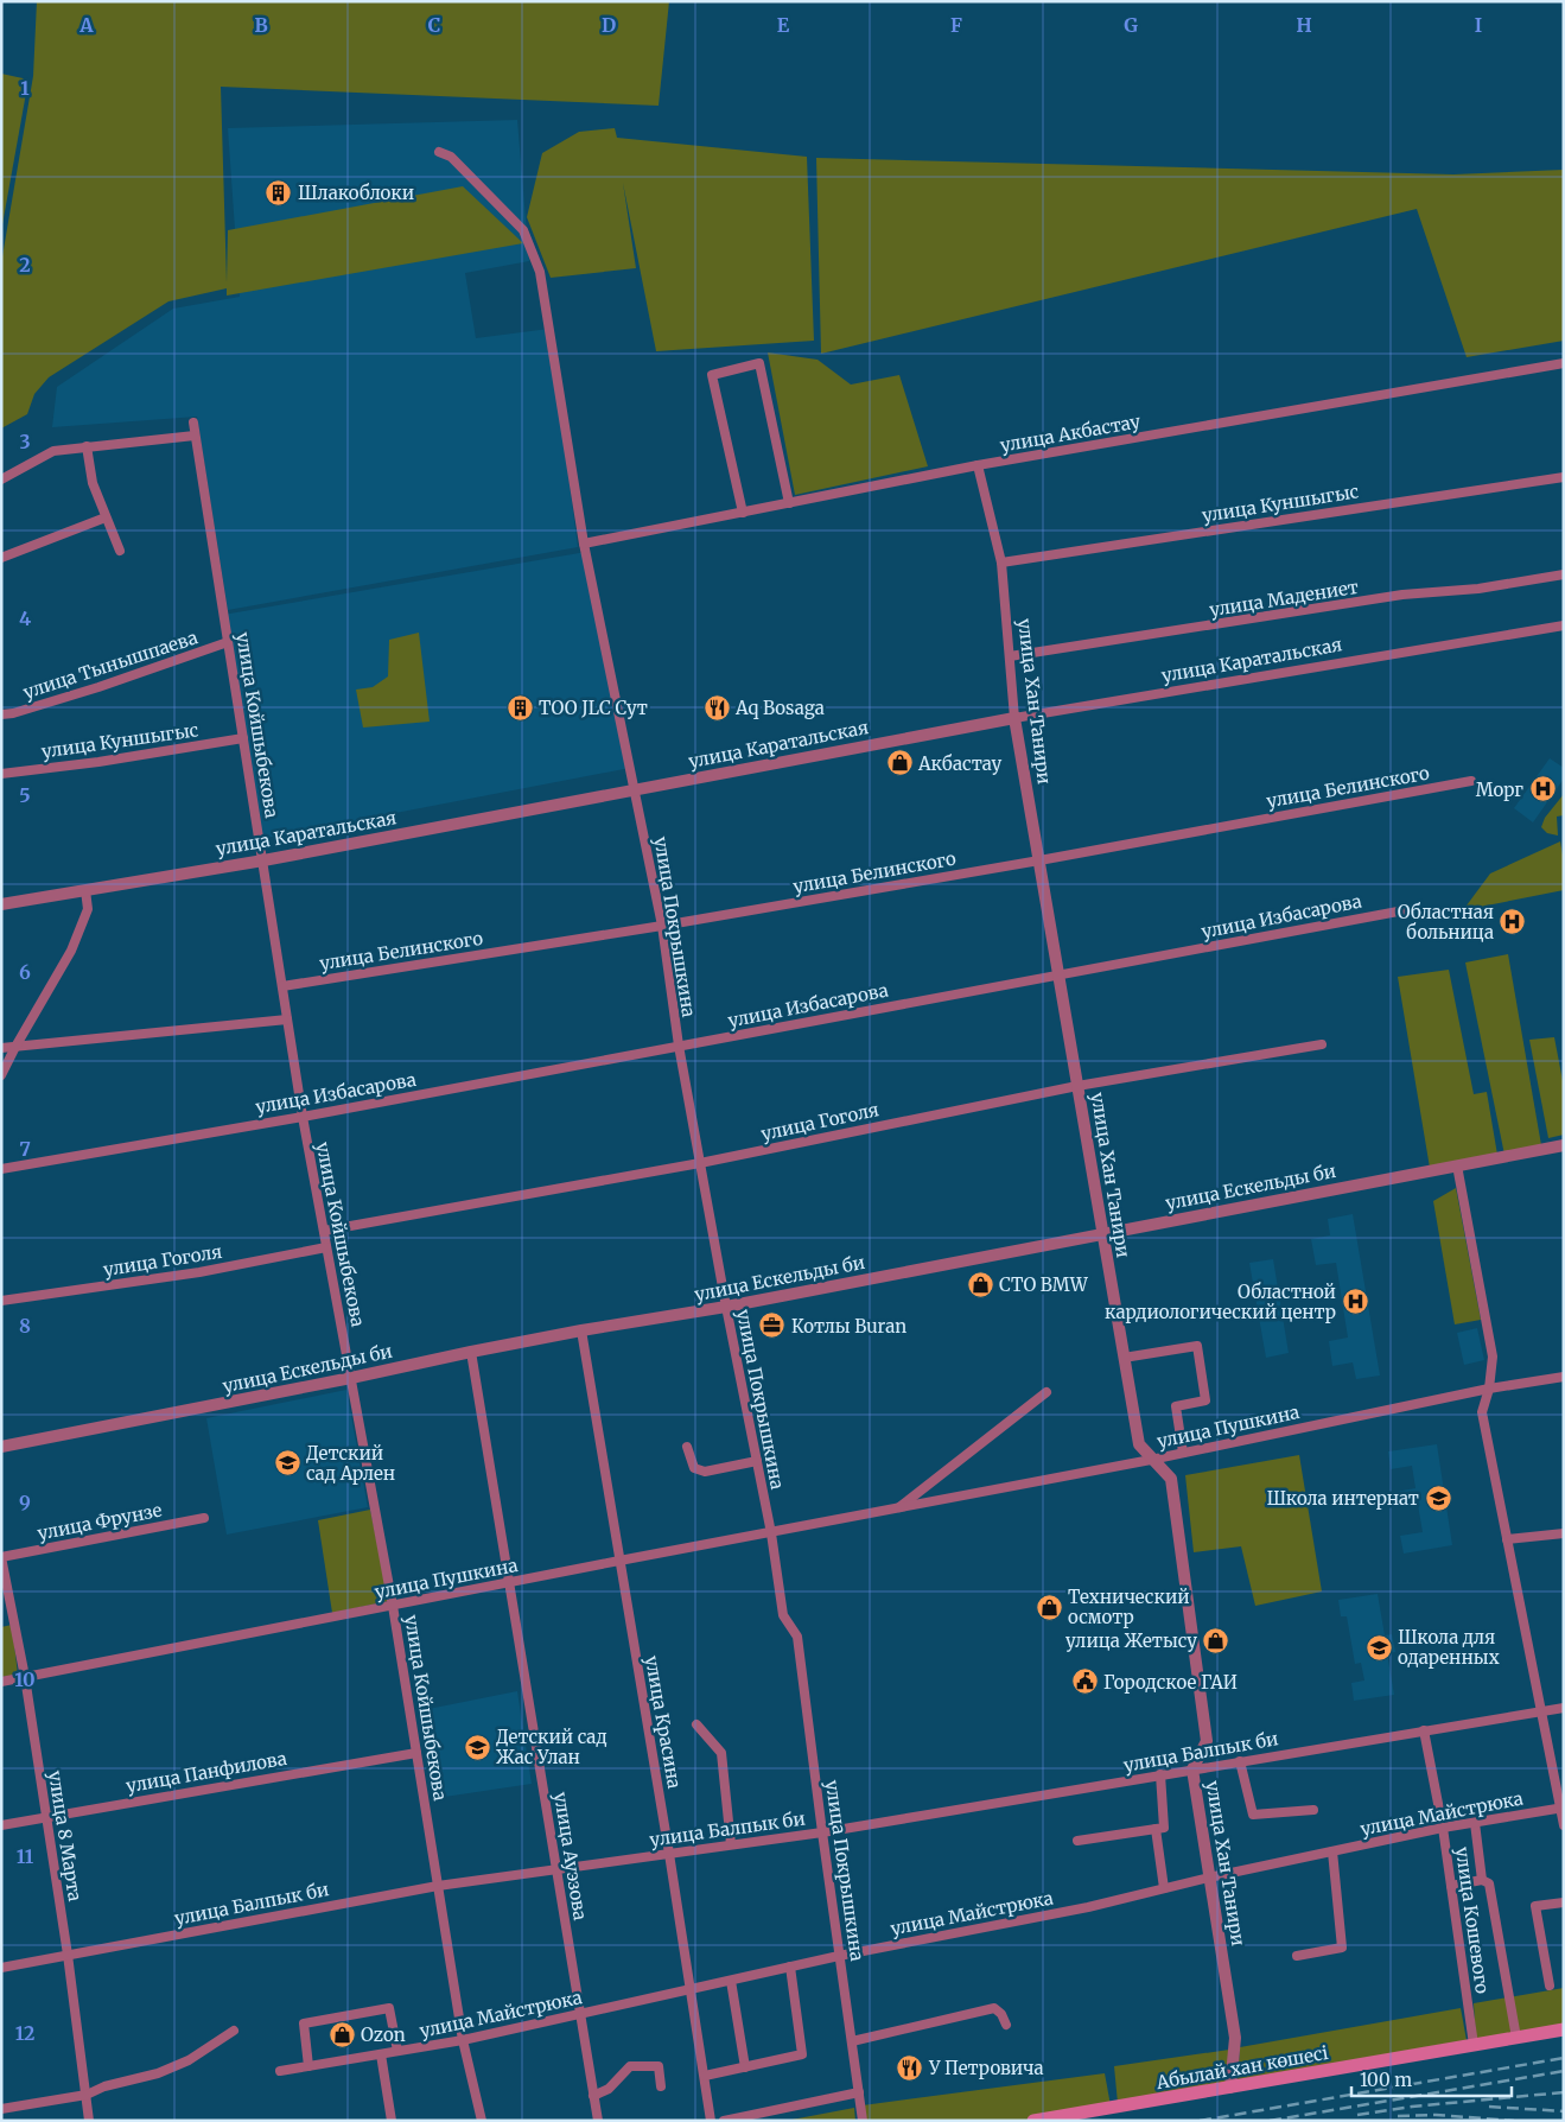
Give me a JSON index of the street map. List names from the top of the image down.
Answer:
{
  "streets": {
    "main road": ["Абылай хан көшесі"],
    "street": [
      "улица Акбастау",
      "улица Куншыгыс",
      "улица Мадениет",
      "улица Каратальская",
      "улица Тынышпаева",
      "улица Хан Танири",
      "улица Койшыбекова",
      "улица Белинского",
      "улица Избасарова",
      "улица Покрышкина",
      "улица Гоголя",
      "улица Ескельды би",
      "улица Пушкина",
      "улица Фрунзе",
      "улица Красина",
      "улица Балпык би",
      "улица Панфилова",
      "улица Майстрюка",
      "улица 8 Марта",
      "улица Ауэзова",
      "улица Кошевого"
    ]
  },
  "crossings": [
    ["улица Акбастау", "улица Хан Танири"],
    ["улица Акбастау", "улица Покрышкина"],
    ["улица Куншыгыс", "улица Хан Танири"],
    ["улица Куншыгыс", "улица Койшыбекова"],
    ["улица Мадениет", "улица Хан Танири"],
    ["улица Каратальская", "улица Хан Танири"],
    ["улица Каратальская", "улица Койшыбекова"],
    ["улица Каратальская", "улица Покрышкина"],
    ["улица Тынышпаева", "улица Койшыбекова"],
    ["улица Хан Танири", "улица Белинского"],
    ["улица Хан Танири", "улица Избасарова"],
    ["улица Хан Танири", "улица Гоголя"],
    ["улица Хан Танири", "улица Ескельды би"],
    ["улица Хан Танири", "улица Пушкина"],
    ["улица Хан Танири", "улица Балпык би"],
    ["улица Хан Танири", "улица Майстрюка"],
    ["улица Хан Танири", "Абылай хан көшесі"],
    ["улица Койшыбекова", "улица Белинского"],
    ["улица Койшыбекова", "улица Избасарова"],
    ["улица Койшыбекова", "улица Гоголя"],
    ["улица Койшыбекова", "улица Ескельды би"],
    ["улица Койшыбекова", "улица Пушкина"],
    ["улица Койшыбекова", "улица Балпык би"],
    ["улица Койшыбекова", "улица Панфилова"],
    ["улица Койшыбекова", "улица Майстрюка"],
    ["улица Белинского", "улица Покрышкина"],
    ["улица Избасарова", "улица Покрышкина"],
    ["улица Покрышкина", "улица Гоголя"],
    ["улица Покрышкина", "улица Ескельды би"],
    ["улица Покрышкина", "улица Пушкина"],
    ["улица Покрышкина", "улица Балпык би"],
    ["улица Покрышкина", "улица Майстрюка"],
    ["улица Ескельды би", "улица Красина"],
    ["улица Ескельды би", "улица Ауэзова"],
    ["улица Пушкина", "улица Красина"],
    ["улица Пушкина", "улица 8 Марта"],
    ["улица Пушкина", "улица Ауэзова"],
    ["улица Фрунзе", "улица 8 Марта"],
    ["улица Красина", "улица Балпык би"],
    ["улица Красина", "улица Майстрюка"],
    ["улица Балпык би", "улица 8 Марта"],
    ["улица Балпык би", "улица Ауэзова"],
    ["улица Балпык би", "улица Кошевого"],
    ["улица Панфилова", "улица 8 Марта"],
    ["улица Майстрюка", "улица Ауэзова"],
    ["улица Майстрюка", "улица Кошевого"],
    ["улица Кошевого", "Абылай хан көшесі"]
  ],
  "places": {
    "building": ["Шлакоблоки", "ТОО JLC Сут"],
    "restaurant": ["Aq Bosaga", "У Петровича"],
    "shop": [
      "Акбастау",
      "СТО BMW",
      "Технический осмотр",
      "улица Жетысу",
      "Ozon"
    ],
    "hospital": ["Морг", "Областная больница", "Областной кардиологический центр"],
    "office": ["Котлы Buran"],
    "school or university": [
      "Детский сад Арлен",
      "Школа интернат",
      "Школа для одаренных",
      "Детский сад Жас Улан"
    ],
    "public building": ["Городское ГАИ"]
  },
  "scale_bar": "100 m",
  "grid": {
    "columns": [
      "A",
      "B",
      "C",
      "D",
      "E",
      "F",
      "G",
      "H",
      "I"
    ],
    "rows": [
      "1",
      "2",
      "3",
      "4",
      "5",
      "6",
      "7",
      "8",
      "9",
      "10",
      "11",
      "12"
    ]
  }
}
